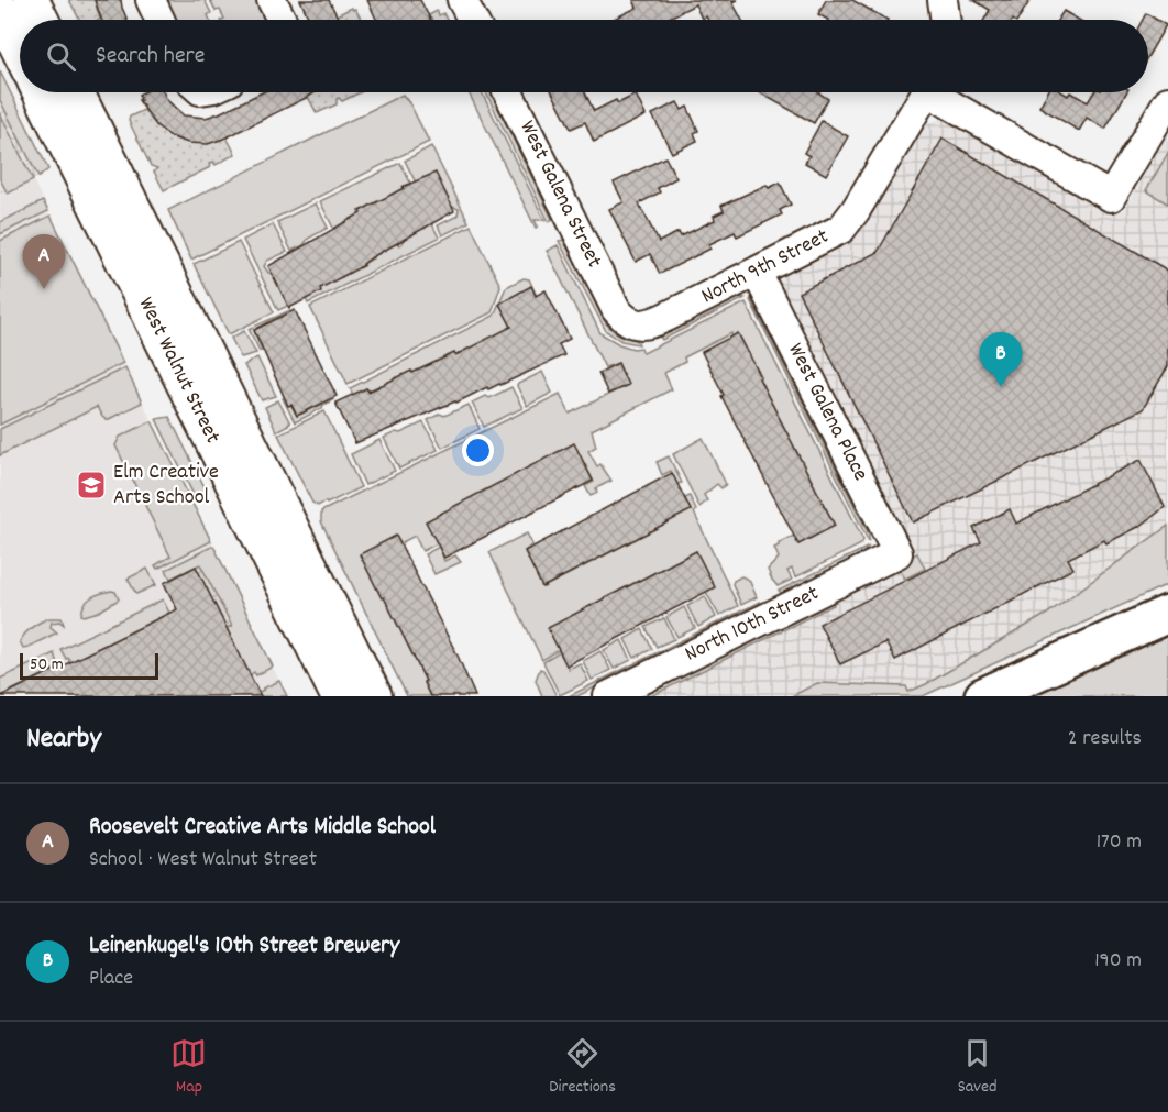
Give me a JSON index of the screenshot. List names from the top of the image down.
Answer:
{
  "streets": {
    "main road": ["West Walnut Street"],
    "street": [
      "West Galena Street",
      "North 9th Street",
      "West Galena Place",
      "North 10th Street"
    ]
  },
  "crossings": [
    ["West Galena Street", "North 9th Street"],
    ["North 9th Street", "West Galena Place"],
    ["West Galena Place", "North 10th Street"]
  ],
  "places": {
    "school or university": ["Elm Creative Arts School"]
  },
  "scale_bar": "50 m",
  "page": {
    "search": "Search here",
    "pins": ["A", "B"],
    "scale": "50 m",
    "heading": ["Nearby", "2 results"],
    "list": [
      {
        "mark": "A",
        "name": "Roosevelt Creative Arts Middle School",
        "note": "School · West Walnut Street",
        "value": "170 m"
      },
      {
        "mark": "B",
        "name": "Leinenkugel's 10th Street Brewery",
        "note": "Place",
        "value": "190 m"
      }
    ],
    "nav": ["Map", "Directions", "Saved"]
  }
}
